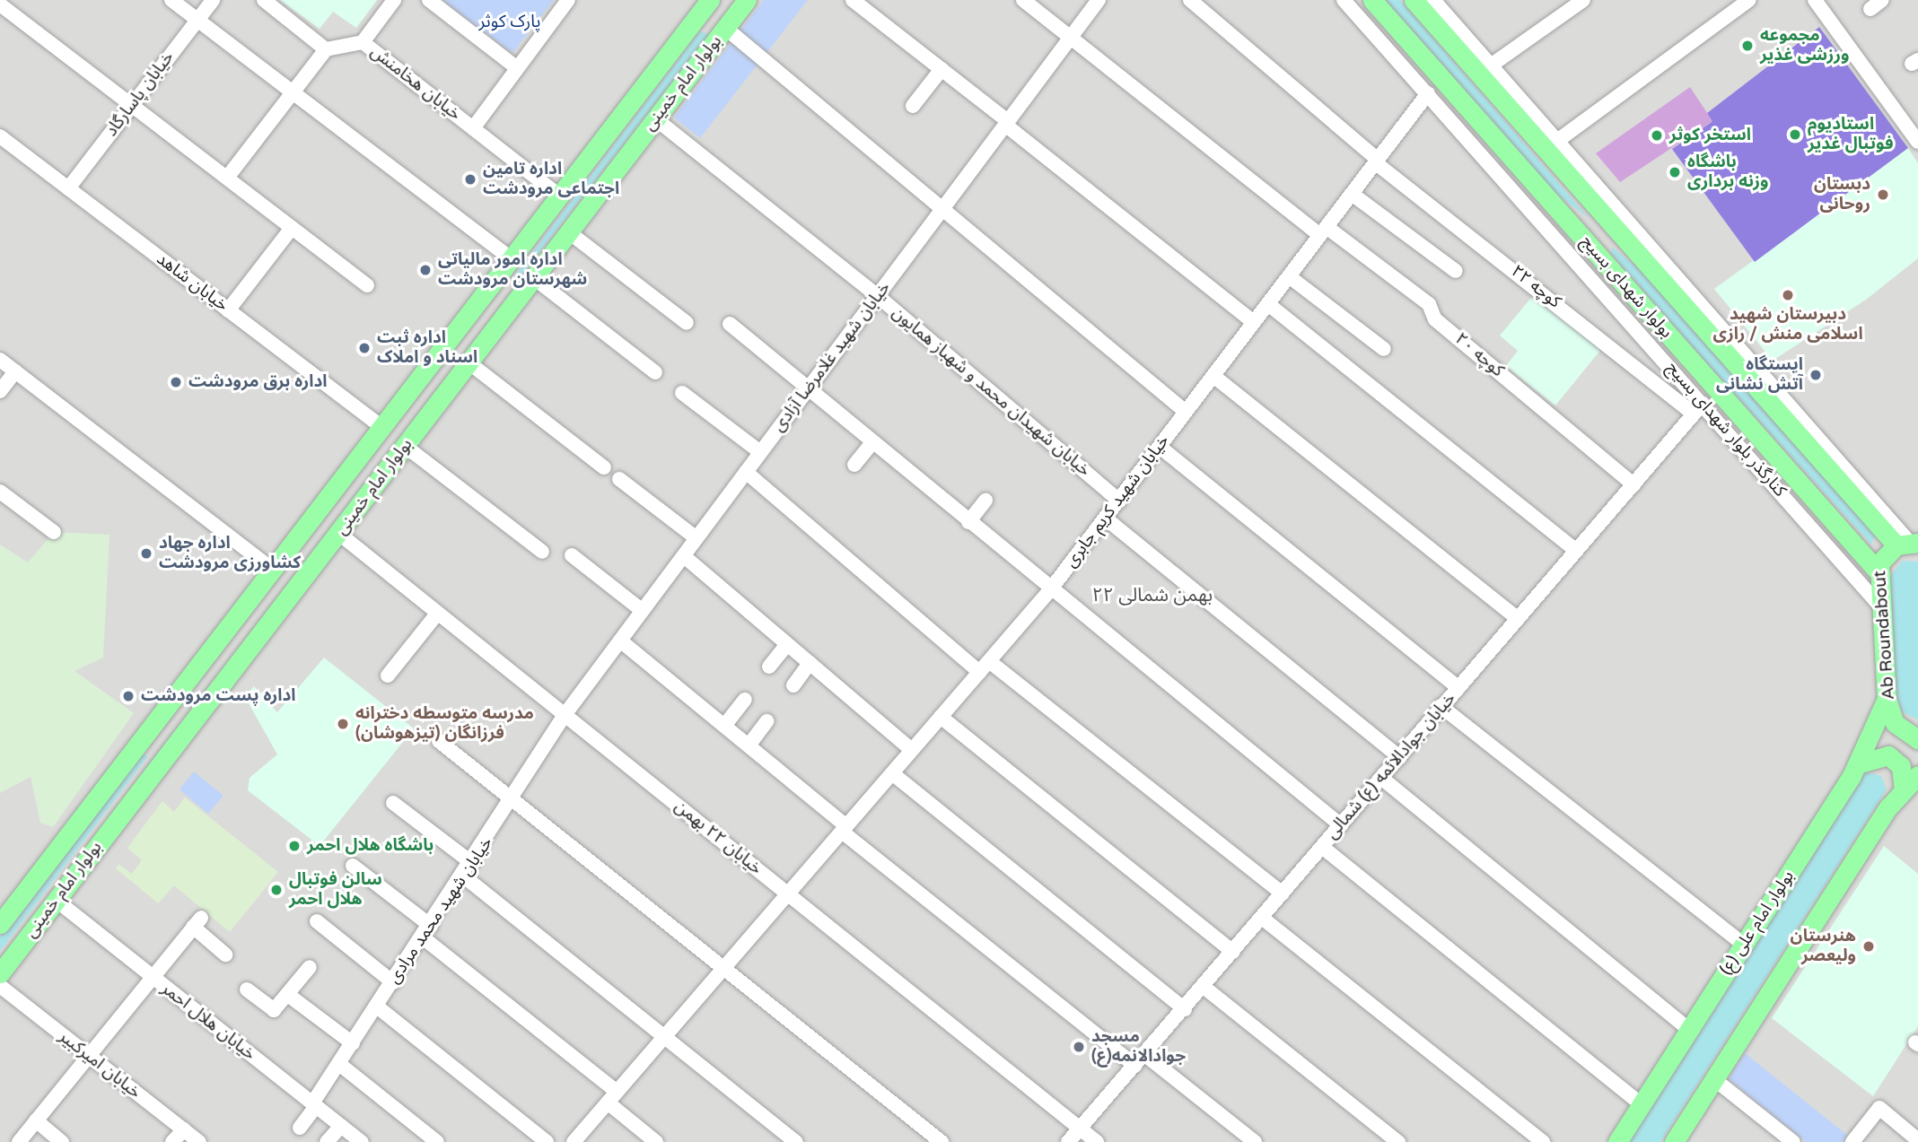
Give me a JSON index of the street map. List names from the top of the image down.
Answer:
{
  "streets": {
    "main road": [
      "بولوار امام خمینی",
      "بولوار شهدای بسیج",
      "Ab Roundabout",
      "بولوار امام علی (ع)"
    ],
    "street": [
      "خیابان هخامنش",
      "خیابان پاسارگاد",
      "خیابان شاهد",
      "کوچه ۲۲",
      "کوچه ۲۰",
      "خیابان شهید غلامرضا آزادی",
      "خیابان شهیدان محمد و شهباز همایون",
      "کنارگذر بلوار شهدای بسیج",
      "خیابان شهید کریم جابری",
      "خیابان جوادالائمه (ع) شمالی",
      "خیابان ۲۲ بهمن",
      "خیابان شهید محمد مرادی",
      "خیابان هلال احمر",
      "خیابان امیرکبیر"
    ]
  },
  "crossings": [
    ["خیابان هخامنش", "بولوار امام خمینی"],
    ["بولوار امام خمینی", "خیابان شاهد"],
    ["بولوار امام خمینی", "خیابان شهیدان محمد و شهباز همایون"],
    ["بولوار امام خمینی", "خیابان ۲۲ بهمن"],
    ["بولوار امام خمینی", "خیابان هلال احمر"],
    ["خیابان پاسارگاد", "خیابان شاهد"],
    ["کوچه ۲۲", "کنارگذر بلوار شهدای بسیج"],
    ["کوچه ۲۲", "خیابان شهید کریم جابری"],
    ["کوچه ۲۲", "خیابان جوادالائمه (ع) شمالی"],
    ["بولوار شهدای بسیج", "Ab Roundabout"],
    ["کوچه ۲۰", "خیابان شهید غلامرضا آزادی"],
    ["کوچه ۲۰", "خیابان شهید کریم جابری"],
    ["کوچه ۲۰", "خیابان جوادالائمه (ع) شمالی"],
    ["خیابان شهید غلامرضا آزادی", "خیابان شهیدان محمد و شهباز همایون"],
    ["خیابان شهید غلامرضا آزادی", "خیابان ۲۲ بهمن"],
    ["خیابان شهید غلامرضا آزادی", "خیابان شهید محمد مرادی"],
    ["خیابان شهیدان محمد و شهباز همایون", "خیابان شهید کریم جابری"],
    ["کنارگذر بلوار شهدای بسیج", "خیابان شهید کریم جابری"],
    ["کنارگذر بلوار شهدای بسیج", "Ab Roundabout"],
    ["کنارگذر بلوار شهدای بسیج", "خیابان جوادالائمه (ع) شمالی"],
    ["خیابان شهید کریم جابری", "خیابان ۲۲ بهمن"],
    ["Ab Roundabout", "بولوار امام علی (ع)"],
    ["خیابان جوادالائمه (ع) شمالی", "خیابان ۲۲ بهمن"],
    ["خیابان ۲۲ بهمن", "خیابان شهید محمد مرادی"],
    ["خیابان شهید محمد مرادی", "خیابان هلال احمر"]
  ],
  "districts": ["۲۲ بهمن شمالی"],
  "parks": ["پارک کوثر"],
  "places": [
    "مجموعه ورزشی غذیر",
    "استادیوم فوتبال غدیر",
    "استخر کوثر",
    "باشگاه وزنه برداری",
    "اداره تامین اجتماعی مرودشت",
    "دبستان روحانی",
    "اداره امور مالیاتی شهرستان مرودشت",
    "دبیرستان شهید اسلامی منش / رازی",
    "اداره ثبت اسناد و املاک",
    "ایستگاه آتش نشانی",
    "اداره برق مرودشت",
    "اداره جهاد کشاورزی مرودشت",
    "اداره پست مرودشت",
    "مدرسه متوسطه دخترانه فرزانگان (تیزهوشان)",
    "باشگاه هلال احمر",
    "سالن فوتبال هلال احمر",
    "هنرستان ولیعصر",
    "مسجد جوادالانمه(ع)"
  ]
}
